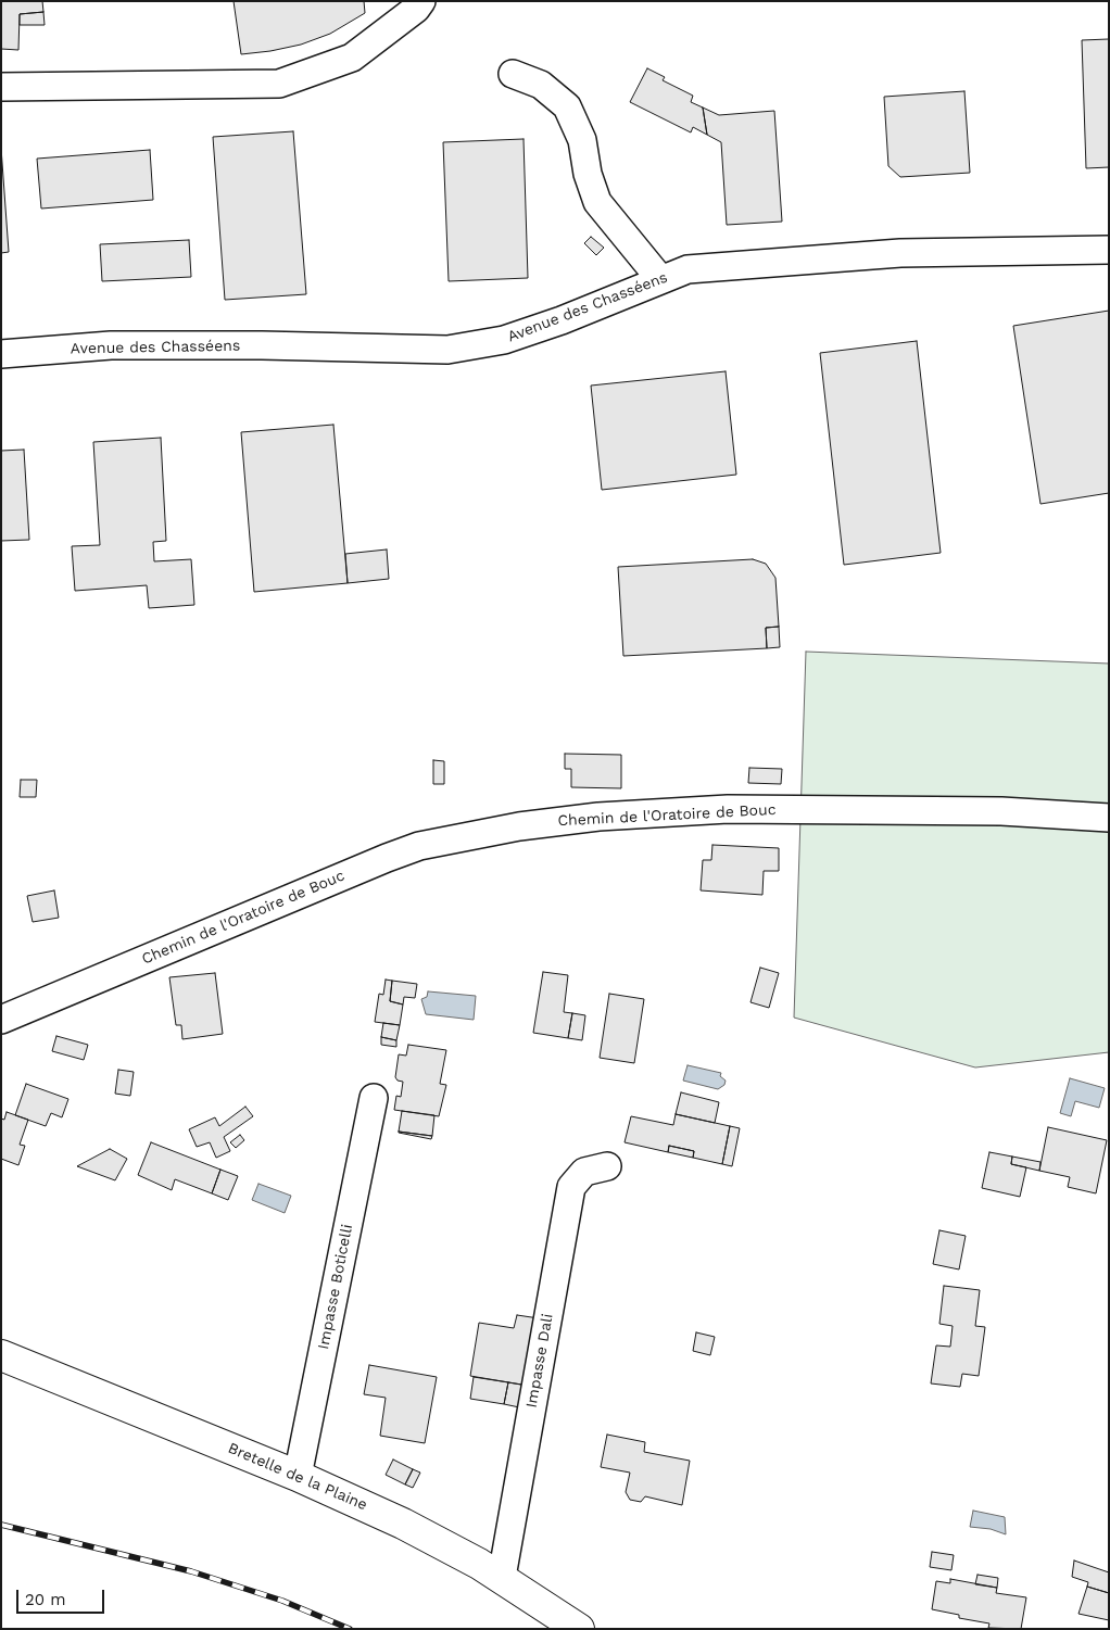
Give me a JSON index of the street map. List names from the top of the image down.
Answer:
{
  "streets": {
    "main road": ["Bretelle de la Plaine"],
    "street": [
      "Avenue des Chasséens",
      "Chemin de l'Oratoire de Bouc",
      "Impasse Boticelli",
      "Impasse Dali"
    ]
  },
  "crossings": [
    ["Impasse Boticelli", "Bretelle de la Plaine"],
    ["Impasse Dali", "Bretelle de la Plaine"]
  ],
  "scale_bar": "20 m"
}
